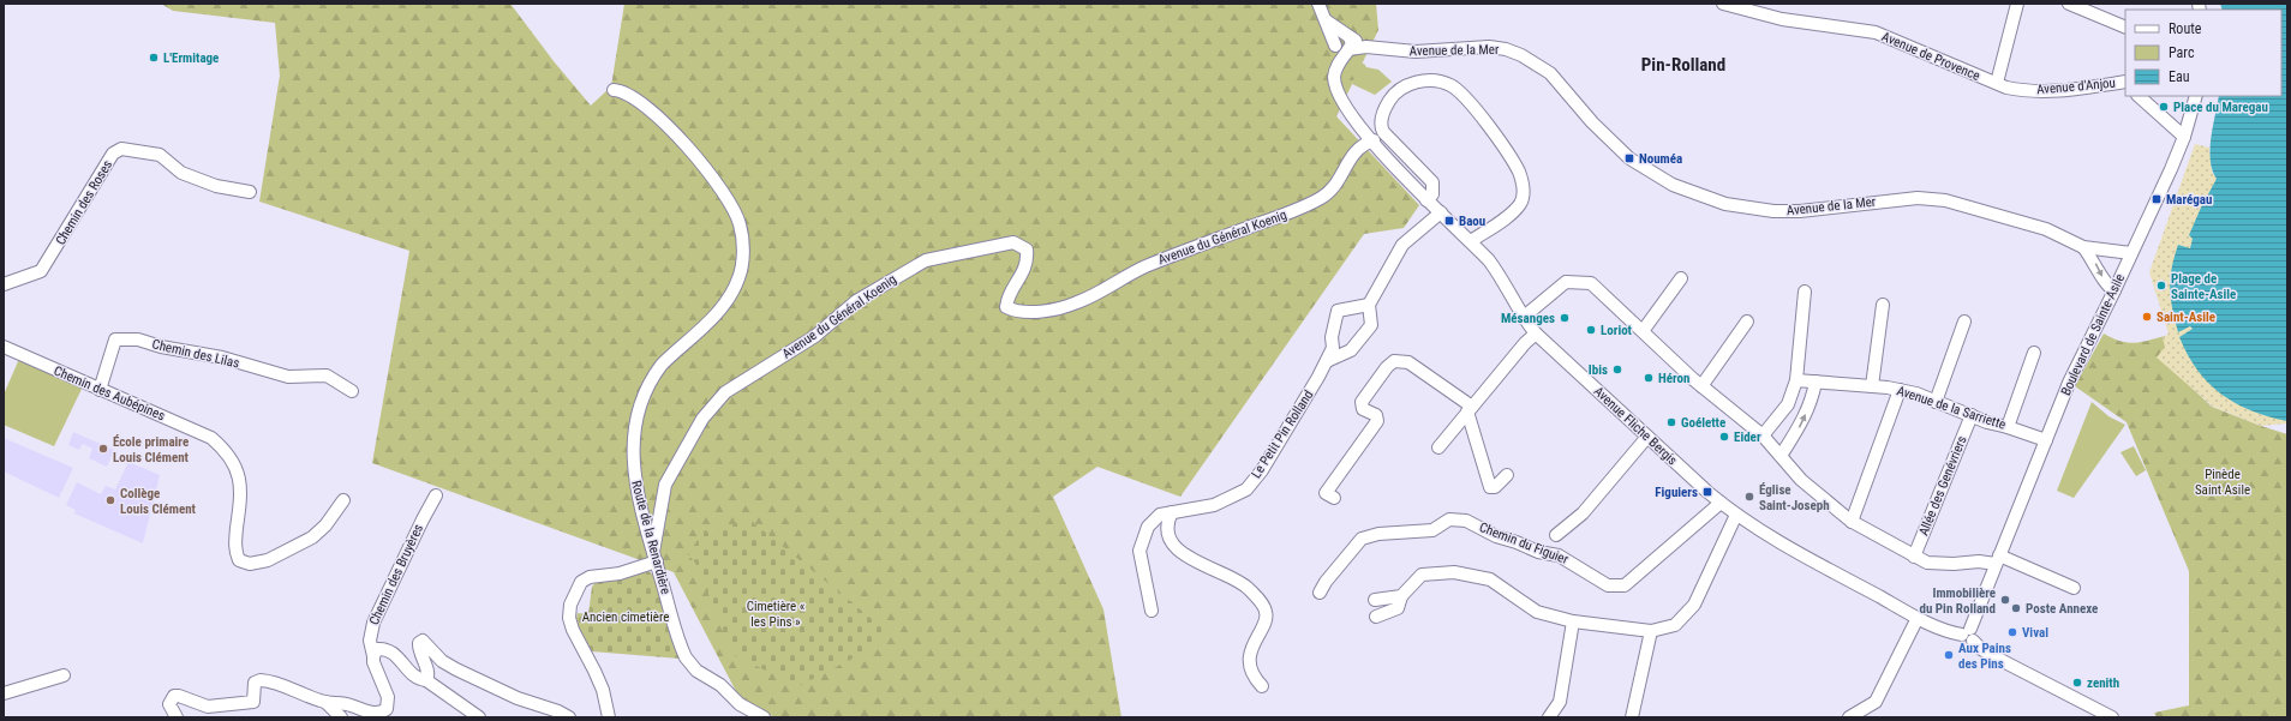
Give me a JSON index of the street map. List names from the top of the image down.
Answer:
{
  "streets": {
    "street": [
      "Avenue de la Mer",
      "Avenue de Provence",
      "Avenue d'Anjou",
      "Chemin des Roses",
      "Avenue du Général Koenig",
      "Boulevard de Sainte-Asile",
      "Chemin des Lilas",
      "Chemin des Aubépines",
      "Avenue de la Sarriette",
      "Avenue Fliche Bergis",
      "Le Petit Pin Rolland",
      "Allée des Genévriers",
      "Route de la Renardière",
      "Chemin du Figuier",
      "Chemin des Bruyères"
    ]
  },
  "crossings": [
    ["Avenue de la Mer", "Boulevard de Sainte-Asile"],
    ["Avenue de la Mer", "Avenue Fliche Bergis"],
    ["Avenue de Provence", "Avenue d'Anjou"],
    ["Avenue du Général Koenig", "Avenue Fliche Bergis"],
    ["Avenue du Général Koenig", "Route de la Renardière"],
    ["Boulevard de Sainte-Asile", "Avenue de la Sarriette"],
    ["Boulevard de Sainte-Asile", "Avenue Fliche Bergis"],
    ["Chemin des Lilas", "Chemin des Aubépines"],
    ["Avenue de la Sarriette", "Allée des Genévriers"],
    ["Avenue Fliche Bergis", "Chemin du Figuier"]
  ],
  "districts": ["Pin-Rolland"],
  "parks": ["Pinède Saint Asile", "Cimetière « les Pins »", "Ancien cimetière"],
  "places": {
    "other": [
      "L'Ermitage",
      "Place du Maregau",
      "Plage de Sainte-Asile",
      "Saint-Asile",
      "Mésanges",
      "Loriot",
      "Ibis",
      "Héron",
      "Goélette",
      "Eider",
      "École primaire Louis Clément",
      "Église Saint-Joseph",
      "Collège Louis Clément",
      "Immobilière du Pin Rolland",
      "Poste Annexe",
      "Vival",
      "Aux Pains des Pins",
      "zenith"
    ],
    "transit": [
      "Nouméa",
      "Marégau",
      "Baou",
      "Figuiers"
    ]
  },
  "legend": ["Route", "Parc", "Eau"]
}
